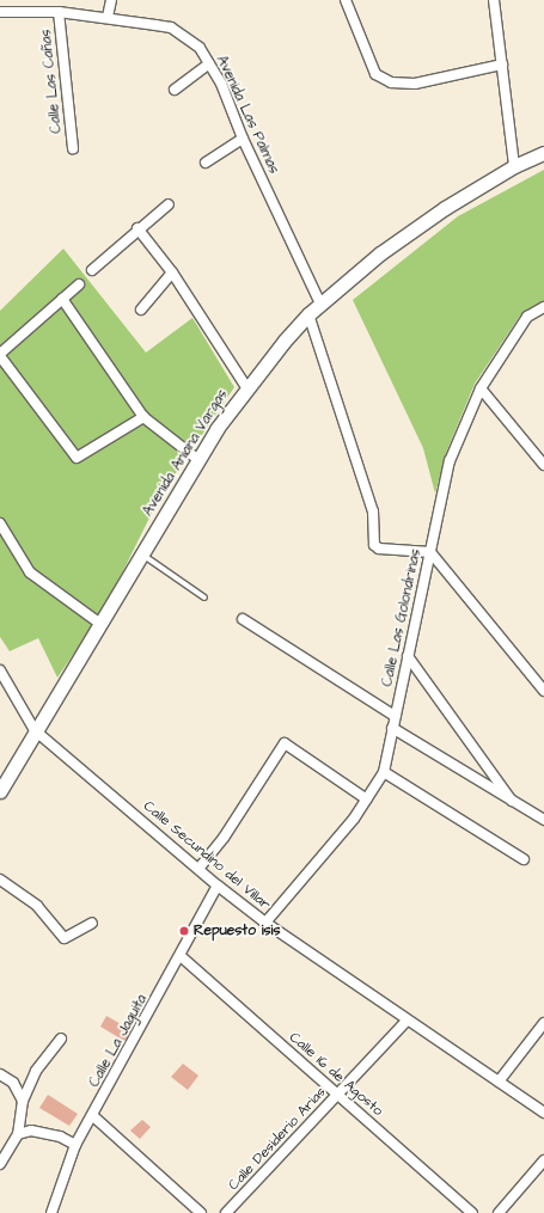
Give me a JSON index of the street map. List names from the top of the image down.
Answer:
{
  "streets": {
    "main road": ["Avenida Aniana Vargas"],
    "street": [
      "Calle Las Cañas",
      "Avenida Las Palmas",
      "Calle Las Golondrinas",
      "Calle Secundino del Villar",
      "Calle La Jaguita",
      "Calle 16 de Agosto",
      "Calle Desiderio Arias"
    ]
  },
  "crossings": [
    ["Calle Las Cañas", "Avenida Las Palmas"],
    ["Avenida Las Palmas", "Avenida Aniana Vargas"],
    ["Avenida Aniana Vargas", "Calle Secundino del Villar"],
    ["Calle Las Golondrinas", "Calle Secundino del Villar"],
    ["Calle Secundino del Villar", "Calle La Jaguita"],
    ["Calle Secundino del Villar", "Calle Desiderio Arias"],
    ["Calle La Jaguita", "Calle 16 de Agosto"],
    ["Calle 16 de Agosto", "Calle Desiderio Arias"]
  ],
  "places": ["Repuesto isis"]
}
